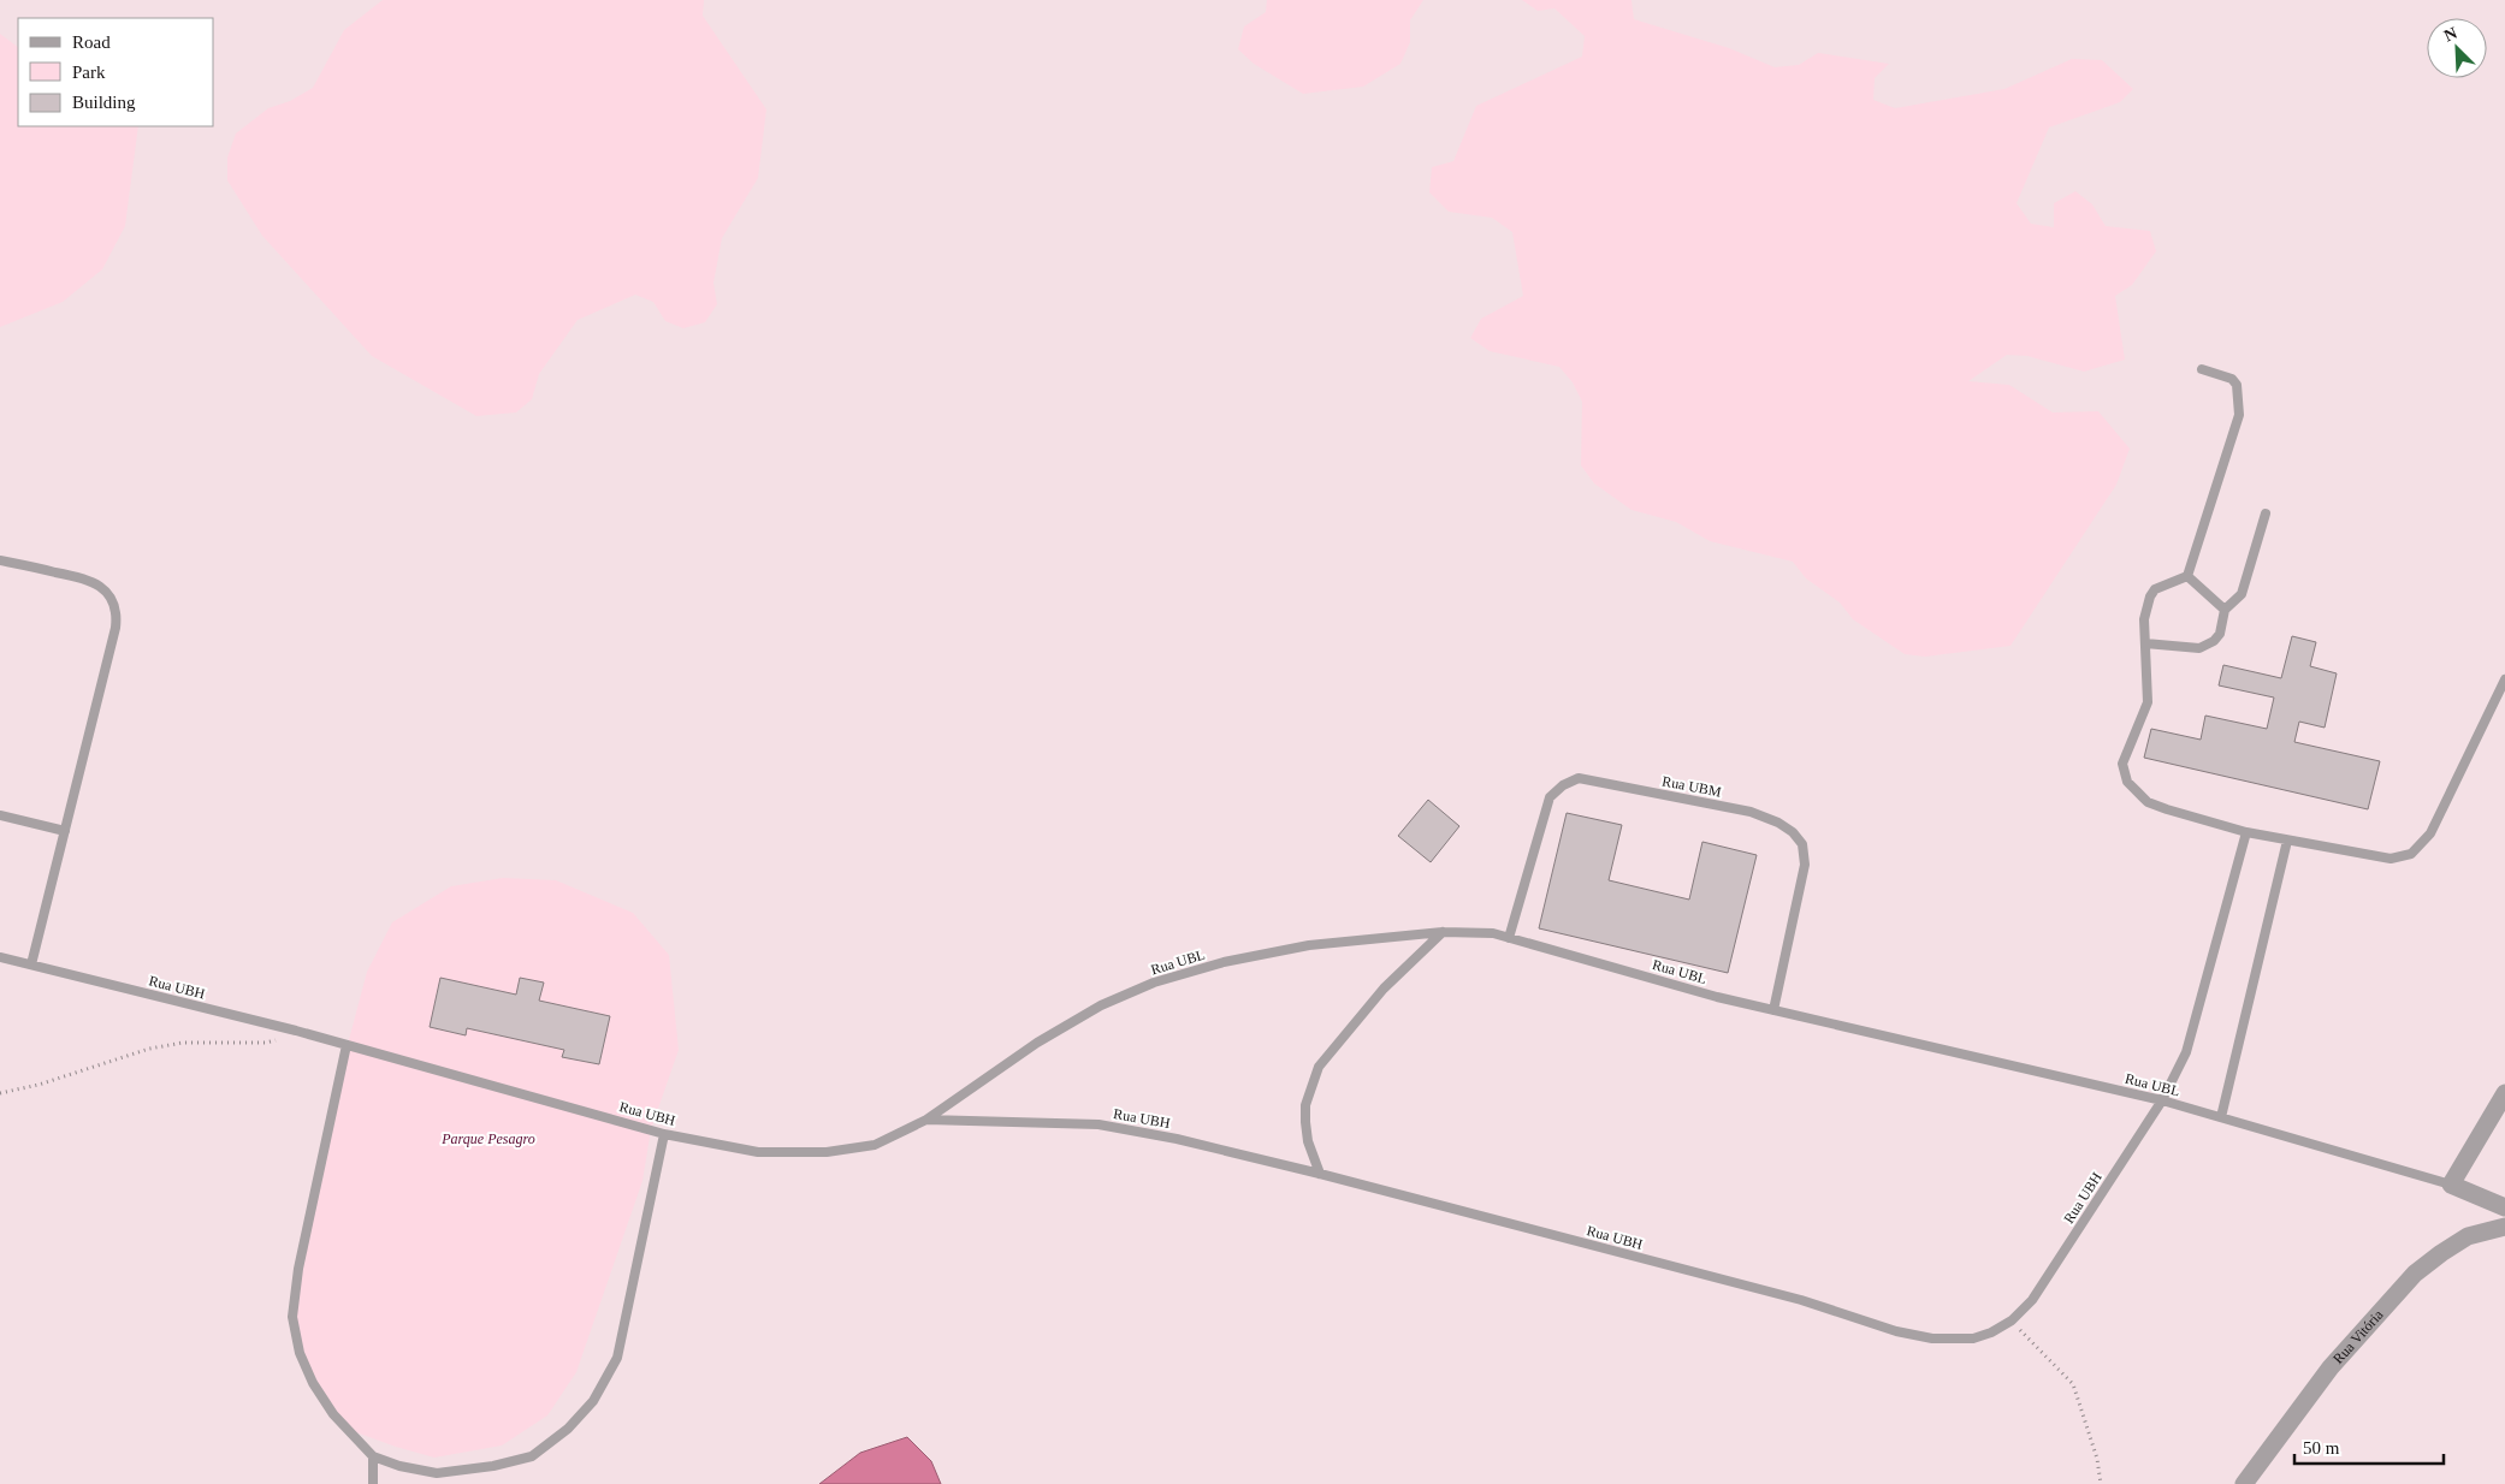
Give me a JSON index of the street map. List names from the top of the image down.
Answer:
{
  "streets": {
    "street": ["Rua Vitória"],
    "lane": ["Rua UBM", "Rua UBL", "Rua UBH"]
  },
  "crossings": [
    ["Rua UBM", "Rua UBL"],
    ["Rua UBL", "Rua UBH"]
  ],
  "parks": ["Parque Pesagro"],
  "legend": ["Road", "Park", "Building"],
  "scale_bar": "50 m",
  "north": "top left"
}
